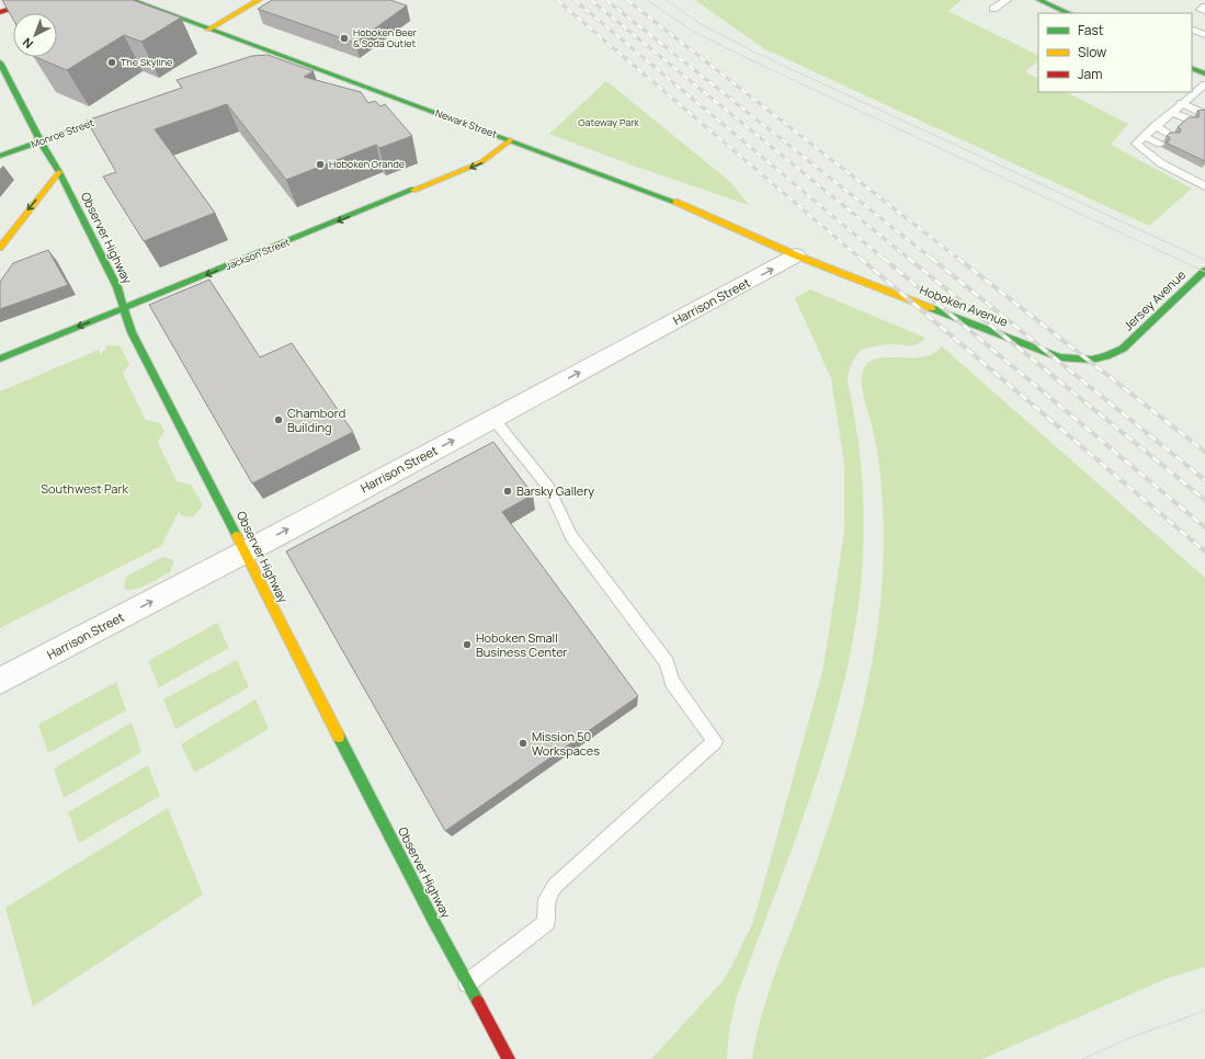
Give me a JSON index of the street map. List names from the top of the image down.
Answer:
{
  "streets": {
    "main road": [
      "Newark Street",
      "Monroe Street",
      "Observer Highway",
      "Jackson Street",
      "Jersey Avenue",
      "Hoboken Avenue"
    ],
    "street": ["Harrison Street"]
  },
  "crossings": [
    ["Newark Street", "Jackson Street"],
    ["Newark Street", "Harrison Street"],
    ["Newark Street", "Hoboken Avenue"],
    ["Monroe Street", "Observer Highway"],
    ["Observer Highway", "Jackson Street"],
    ["Observer Highway", "Harrison Street"],
    ["Jersey Avenue", "Hoboken Avenue"],
    ["Harrison Street", "Hoboken Avenue"]
  ],
  "one_way": ["Jackson Street", "Harrison Street"],
  "parks": ["Gateway Park", "Southwest Park"],
  "places": [
    "Hoboken Beer & Soda Outlet",
    "The Skyline",
    "Hoboken Grande",
    "Chambord Building",
    "Barsky Gallery",
    "Hoboken Small Business Center",
    "Mission 50 Workspaces"
  ],
  "legend": ["Fast", "Slow", "Jam"],
  "north": "bottom left"
}
